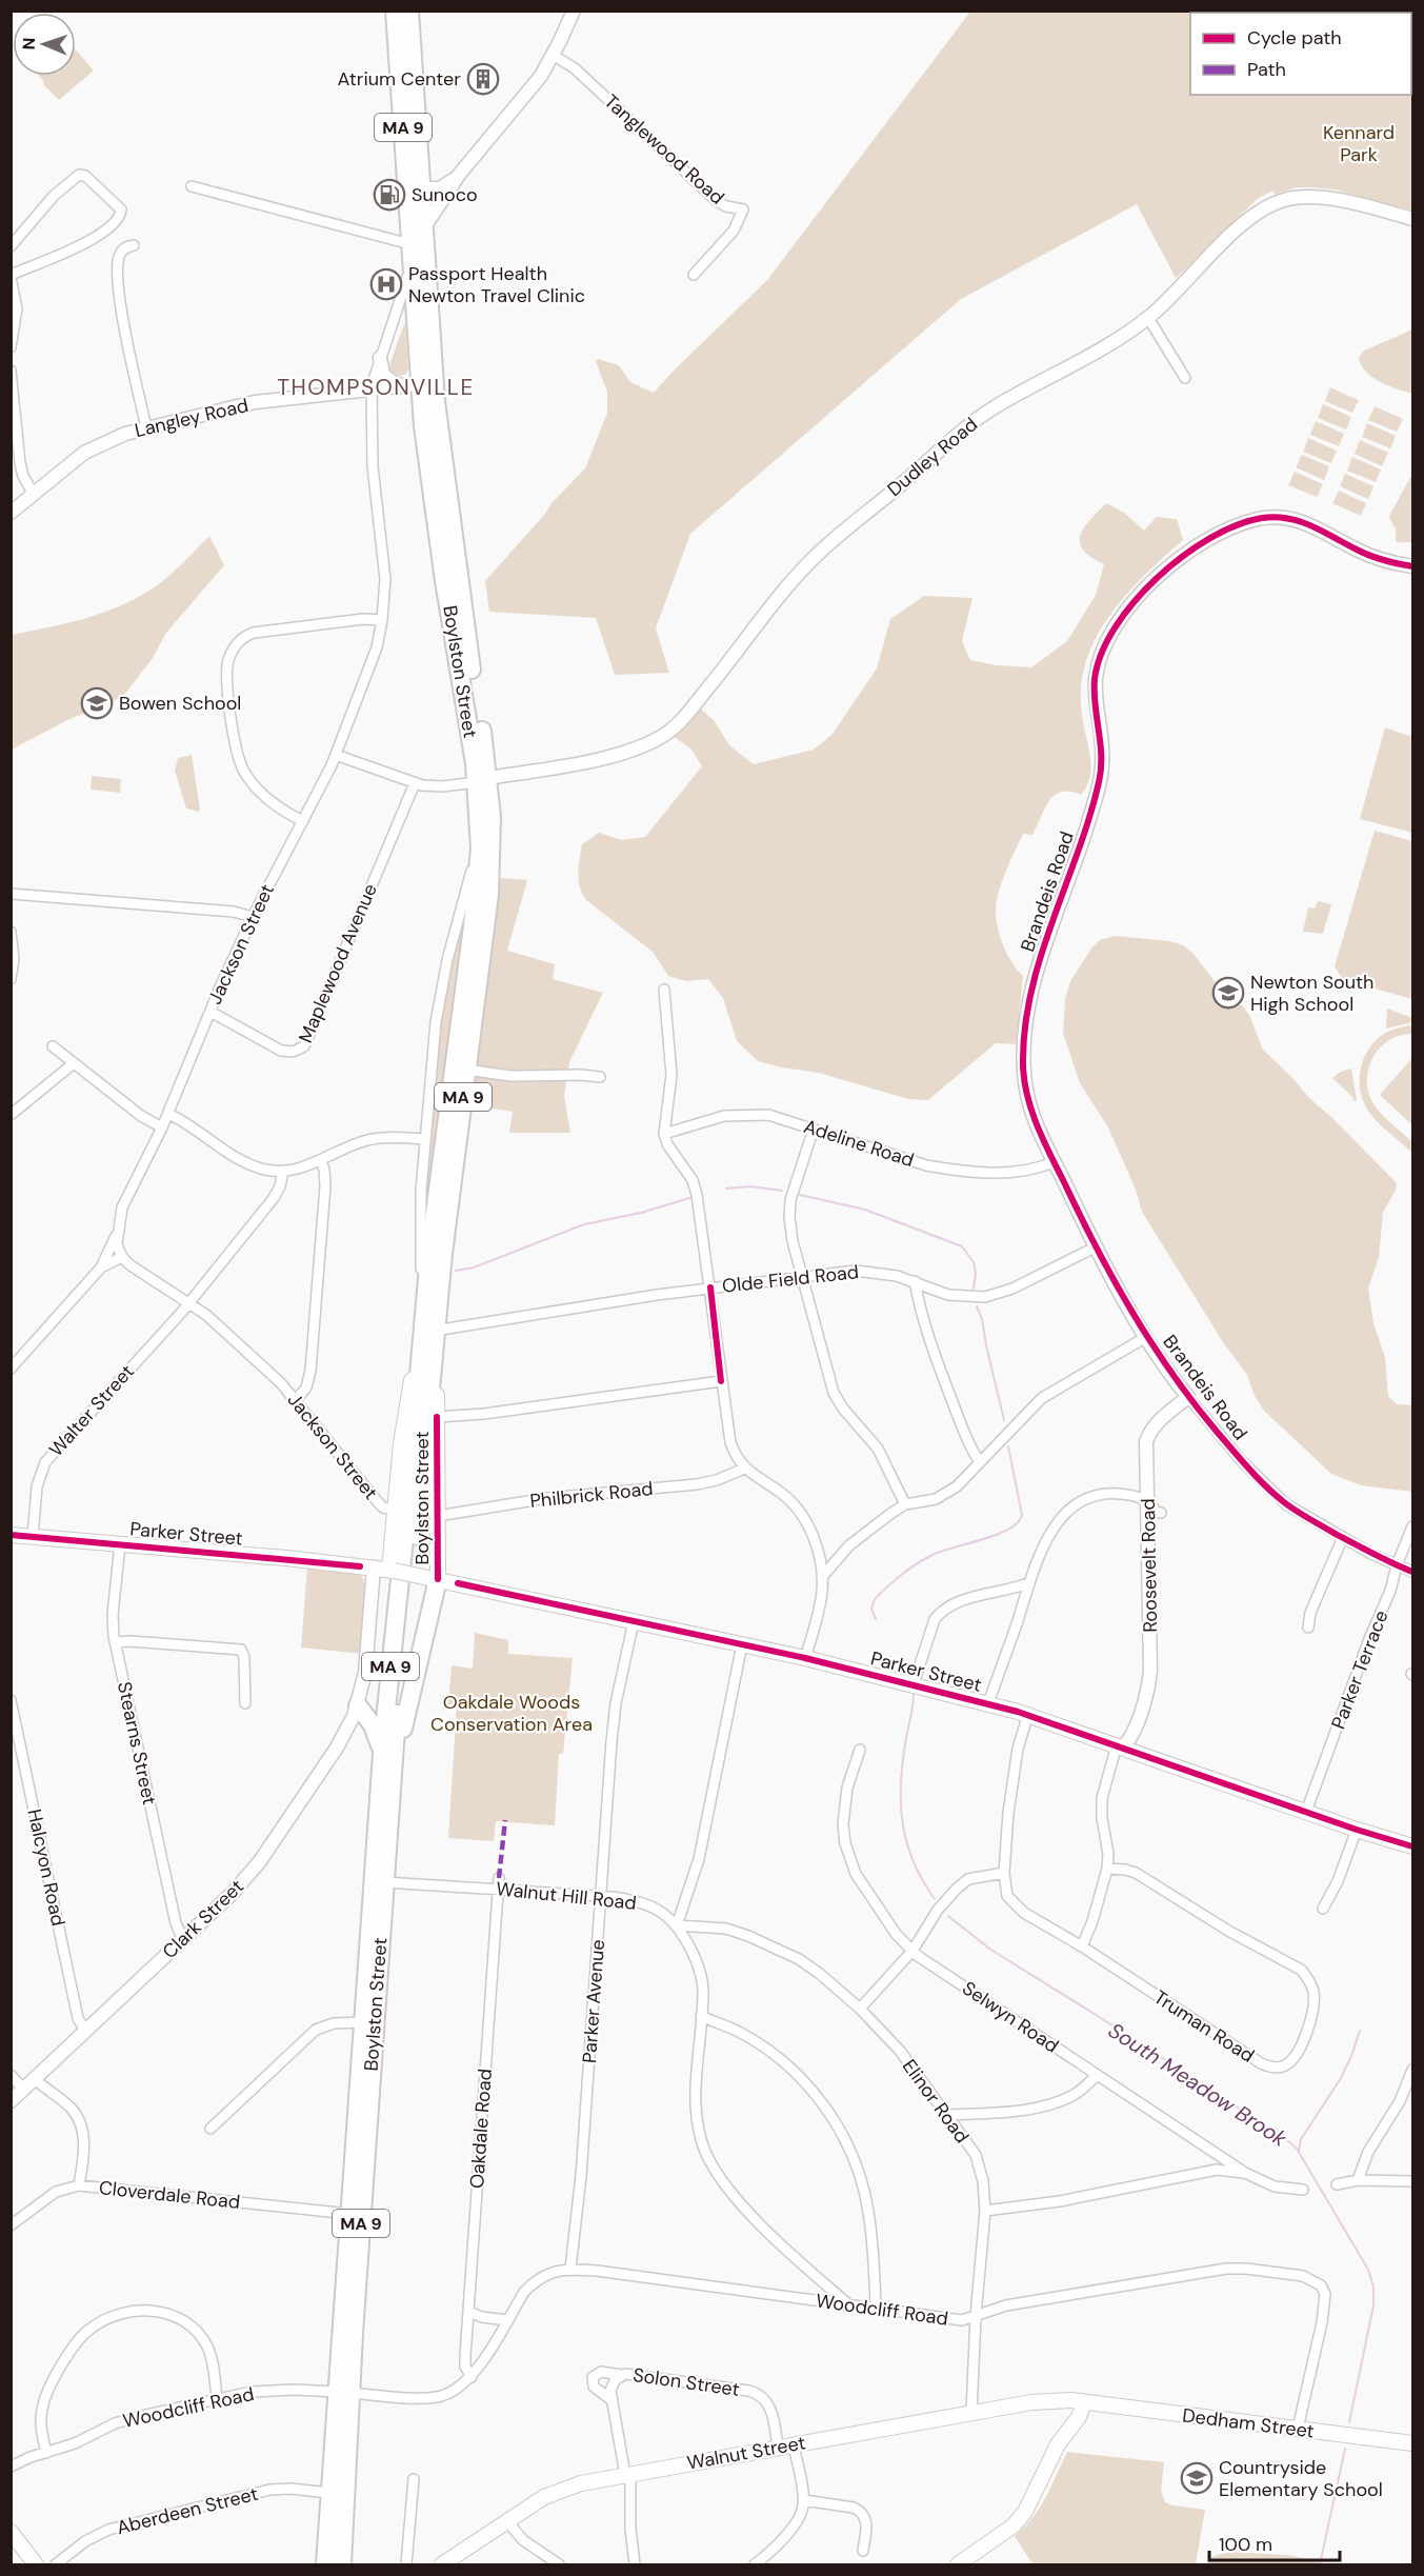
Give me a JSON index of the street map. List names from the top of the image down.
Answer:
{
  "streets": {
    "highway": ["MA 9", "Boylston Street"],
    "main road": ["Parker Street", "Dedham Street", "Walnut Street"],
    "street": [
      "Tanglewood Road",
      "Langley Road",
      "Dudley Road",
      "Brandeis Road",
      "Jackson Street",
      "Maplewood Avenue",
      "Adeline Road",
      "Olde Field Road",
      "Walter Street",
      "Philbrick Road",
      "Roosevelt Road",
      "Parker Terrace",
      "Stearns Street",
      "Halcyon Road",
      "Walnut Hill Road",
      "Clark Street",
      "Parker Avenue",
      "Selwyn Road",
      "Truman Road",
      "Elinor Road",
      "Oakdale Road",
      "Cloverdale Road",
      "Woodcliff Road",
      "Solon Street",
      "Aberdeen Street"
    ]
  },
  "crossings": [
    ["Langley Road", "Boylston Street"],
    ["Langley Road", "Jackson Street"],
    ["Dudley Road", "Boylston Street"],
    ["Dudley Road", "Jackson Street"],
    ["Dudley Road", "Maplewood Avenue"],
    ["Boylston Street", "Jackson Street"],
    ["Boylston Street", "Olde Field Road"],
    ["Boylston Street", "Philbrick Road"],
    ["Boylston Street", "Parker Street"],
    ["Boylston Street", "Walnut Hill Road"],
    ["Boylston Street", "Cloverdale Road"],
    ["Boylston Street", "Woodcliff Road"],
    ["Boylston Street", "Aberdeen Street"],
    ["Brandeis Road", "Adeline Road"],
    ["Brandeis Road", "Olde Field Road"],
    ["Brandeis Road", "Roosevelt Road"],
    ["Brandeis Road", "Parker Terrace"],
    ["Jackson Street", "Maplewood Avenue"],
    ["Jackson Street", "Walter Street"],
    ["Walter Street", "Parker Street"],
    ["Parker Street", "Roosevelt Road"],
    ["Parker Street", "Parker Terrace"],
    ["Parker Street", "Stearns Street"],
    ["Parker Street", "Parker Avenue"],
    ["Parker Street", "Truman Road"],
    ["Stearns Street", "Clark Street"],
    ["Halcyon Road", "Clark Street"],
    ["Walnut Hill Road", "Parker Avenue"],
    ["Walnut Hill Road", "Elinor Road"],
    ["Walnut Hill Road", "Oakdale Road"],
    ["Walnut Hill Road", "Woodcliff Road"],
    ["Clark Street", "Cloverdale Road"],
    ["Parker Avenue", "Woodcliff Road"],
    ["Elinor Road", "Woodcliff Road"],
    ["Elinor Road", "Walnut Street"],
    ["Oakdale Road", "Woodcliff Road"],
    ["Woodcliff Road", "Dedham Street"],
    ["Solon Street", "Walnut Street"],
    ["Dedham Street", "Walnut Street"]
  ],
  "districts": ["THOMPSONVILLE"],
  "water": ["South Meadow Brook"],
  "parks": ["Kennard Park", "Oakdale Woods Conservation Area"],
  "places": {
    "building": ["Atrium Center"],
    "fuel station": ["Sunoco"],
    "hospital": ["Passport Health Newton Travel Clinic"],
    "school or university": ["Bowen School", "Newton South High School", "Countryside Elementary School"]
  },
  "legend": ["Cycle path", "Path"],
  "scale_bar": "100 m",
  "north": "left"
}
